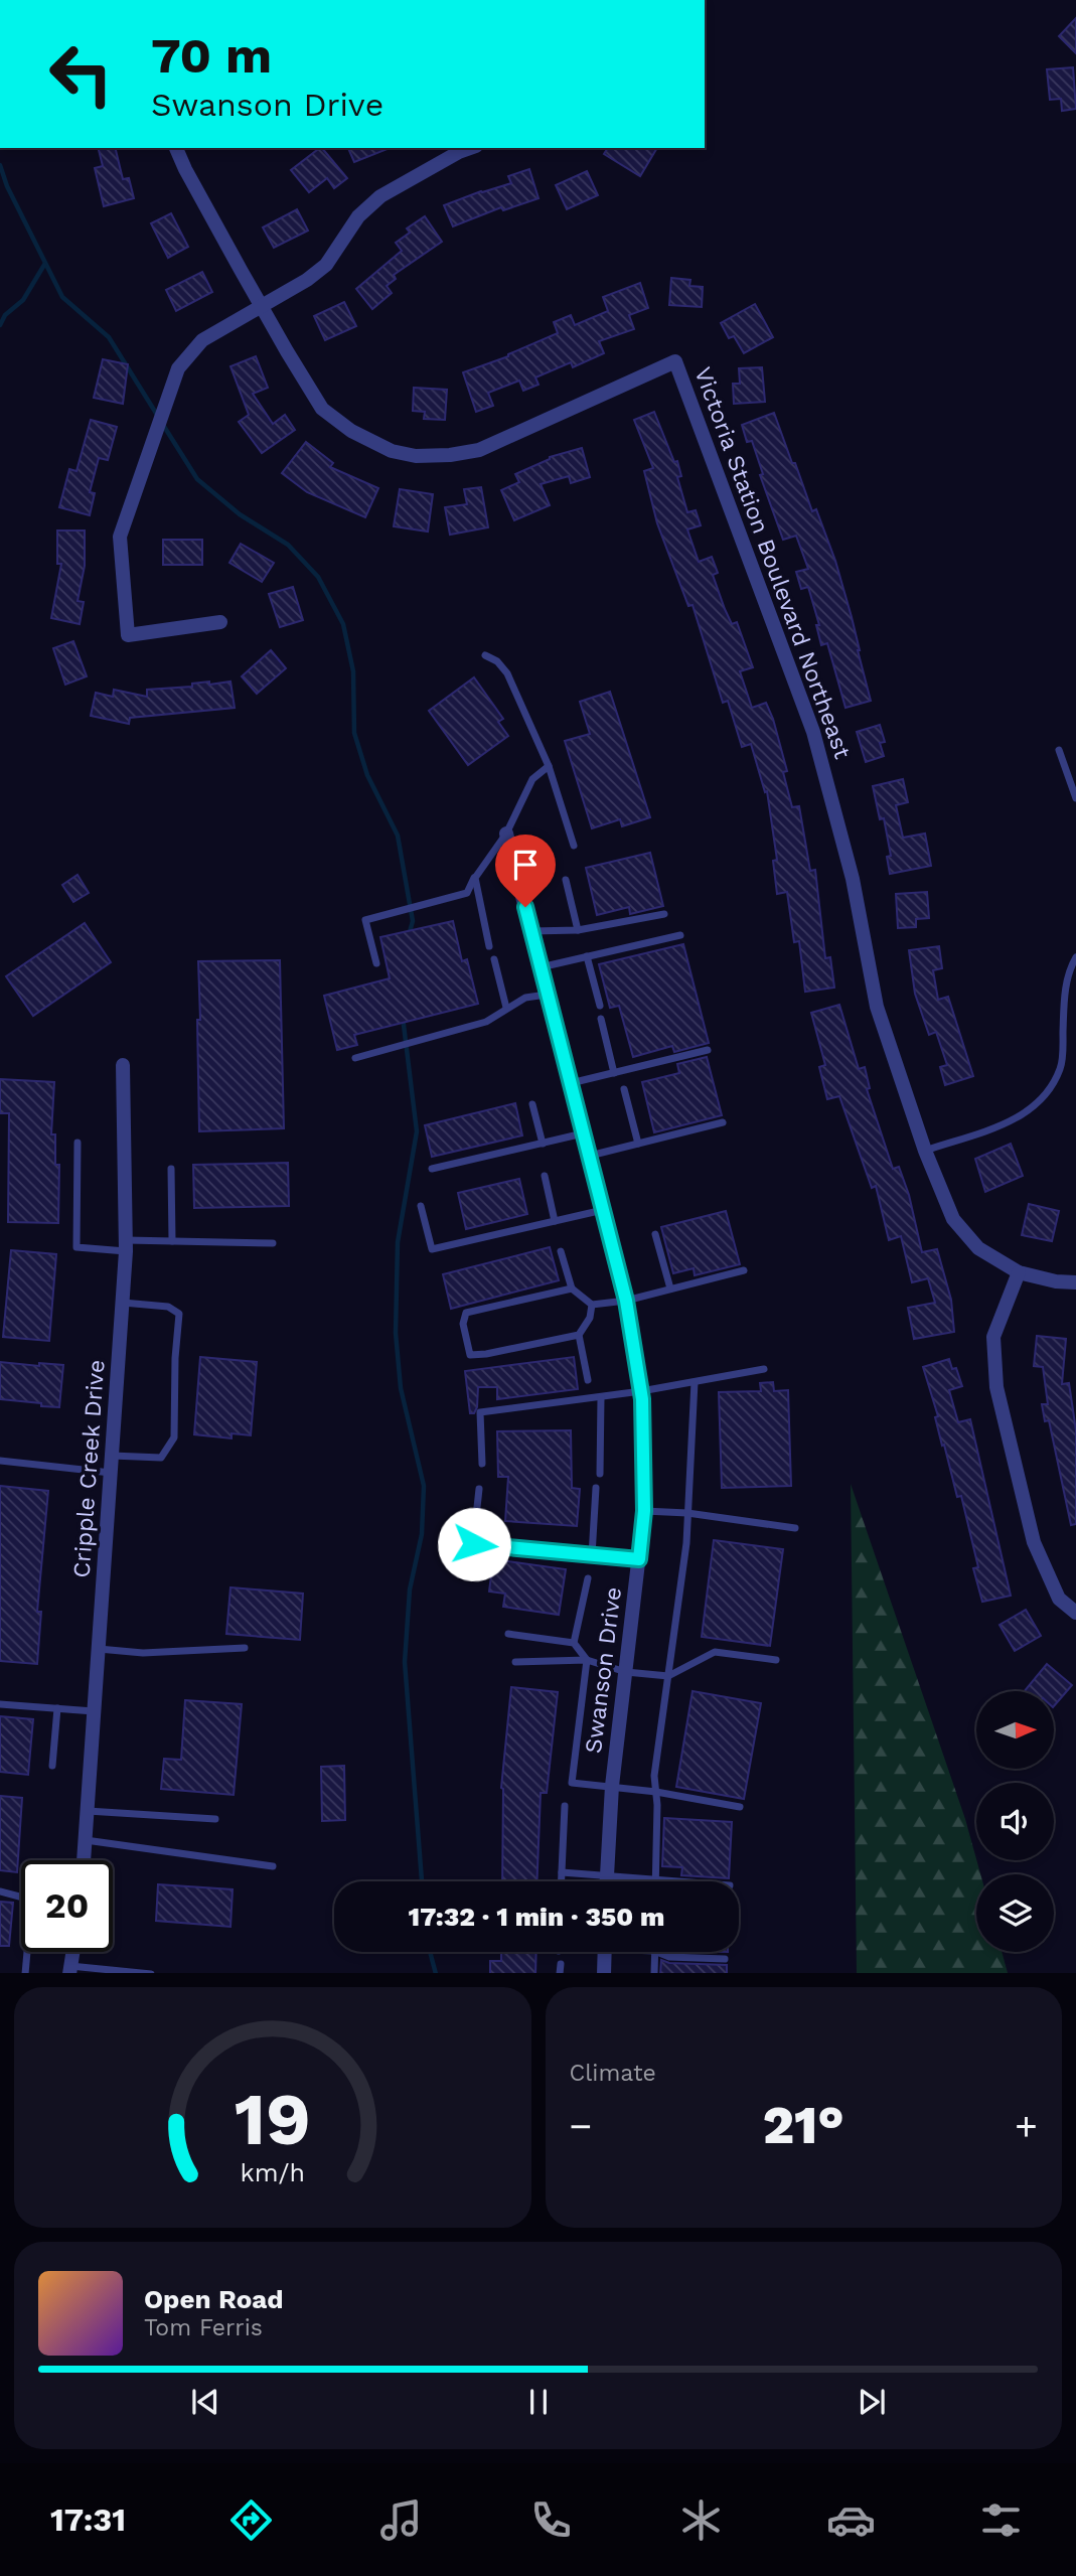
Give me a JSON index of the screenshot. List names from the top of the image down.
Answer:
{
  "streets": {
    "street": ["Victoria Station Boulevard Northeast", "Cripple Creek Drive", "Swanson Drive"]
  },
  "north": "right",
  "page": {
    "turn": ["70 m", "Swanson Drive"],
    "limit": "20",
    "trip": "17:32 · 1 min · 350 m",
    "tile": "Climate",
    "heat": ["−", "21°", "+"],
    "song": ["Open Road", "Tom Ferris"],
    "tabs": "17:31",
    "gauge": ["19", "km/h"]
  }
}
